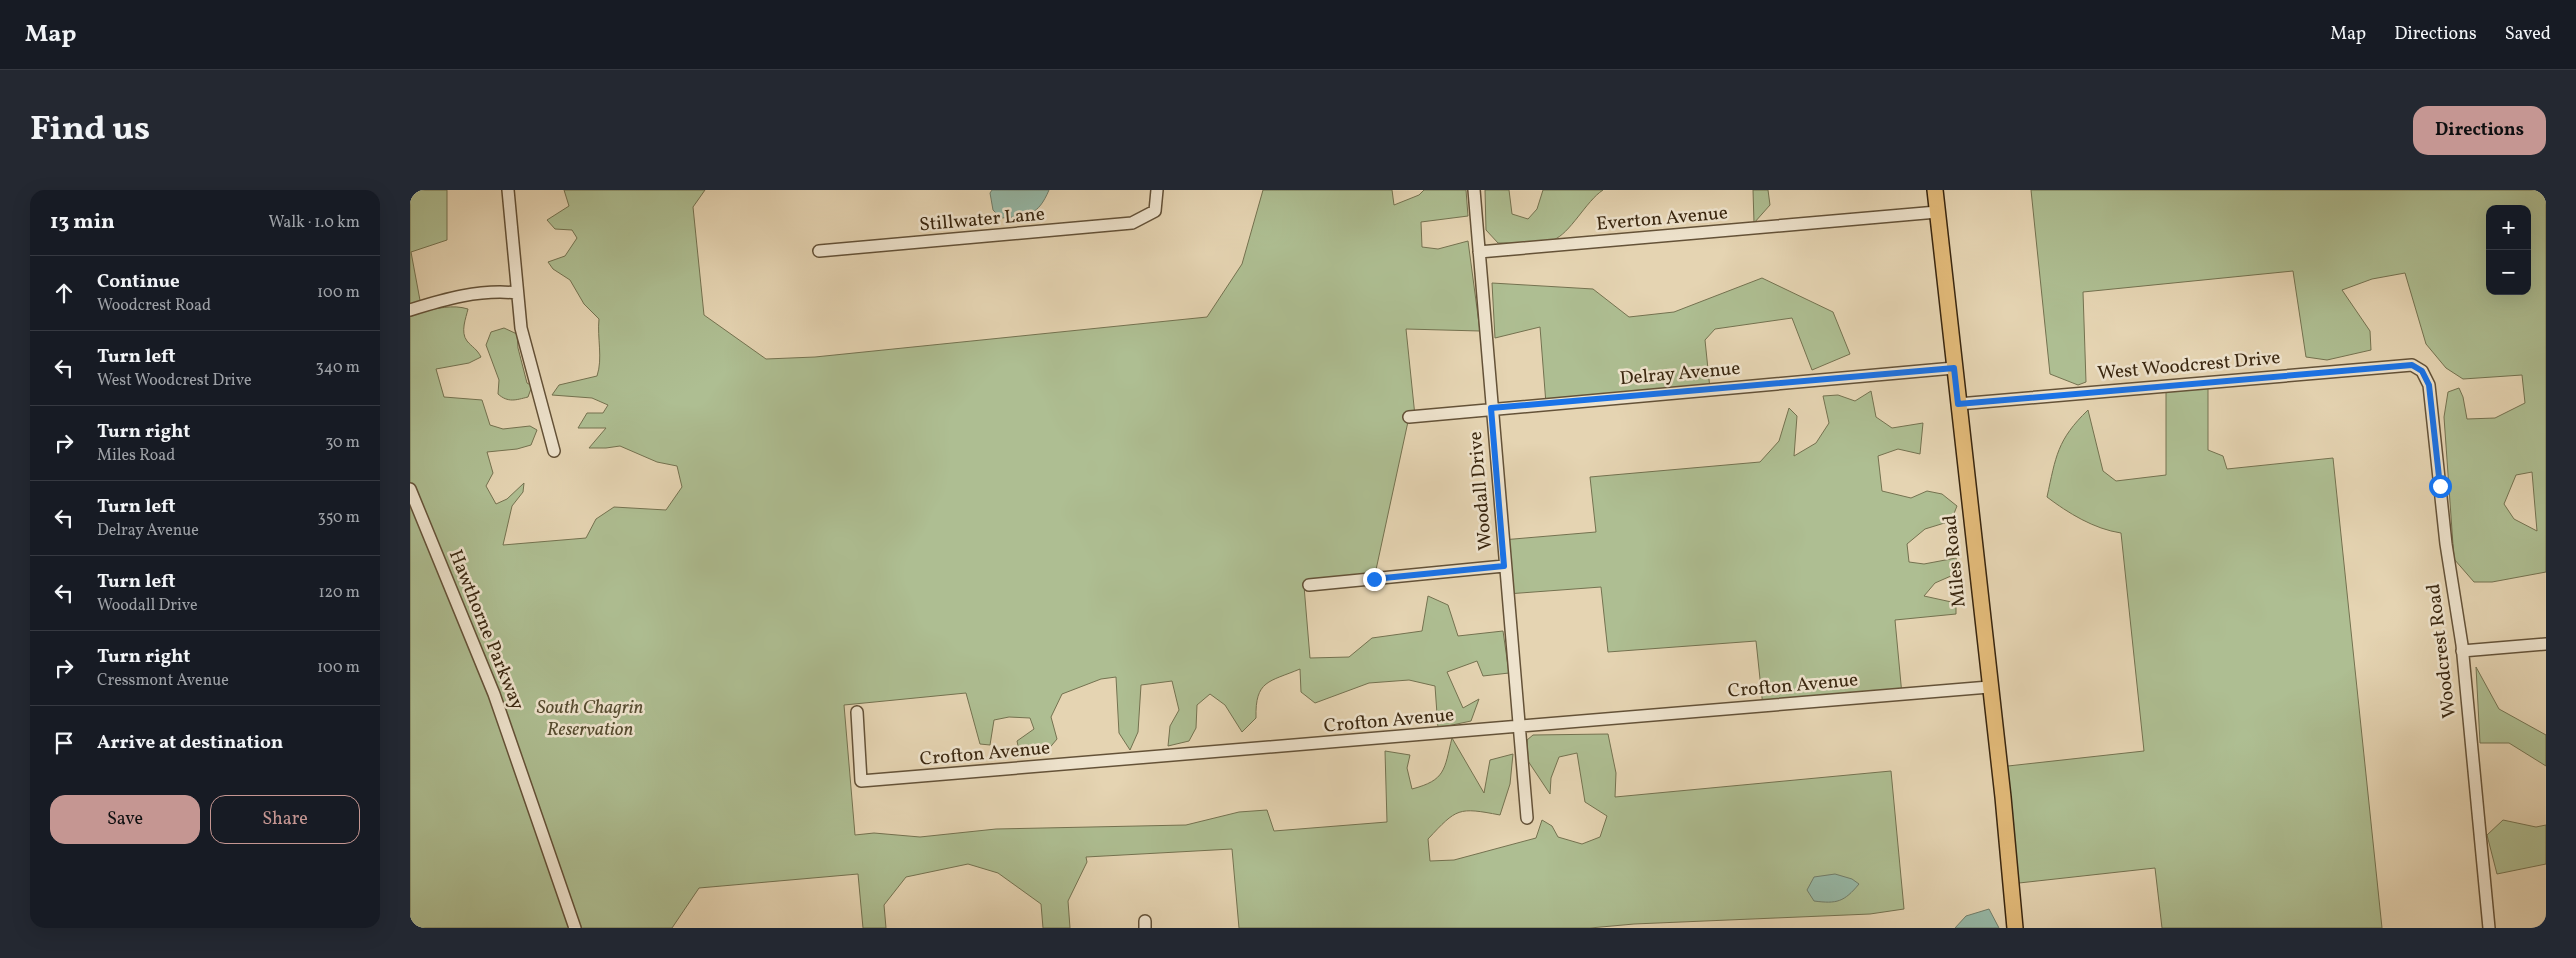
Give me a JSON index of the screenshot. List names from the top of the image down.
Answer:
{
  "streets": {
    "main road": ["Miles Road"],
    "street": [
      "Everton Avenue",
      "Stillwater Lane",
      "West Woodcrest Drive",
      "Delray Avenue",
      "Woodall Drive",
      "Hawthorne Parkway",
      "Woodcrest Road",
      "Crofton Avenue"
    ]
  },
  "crossings": [
    ["Everton Avenue", "Woodall Drive"],
    ["Everton Avenue", "Miles Road"],
    ["West Woodcrest Drive", "Miles Road"],
    ["West Woodcrest Drive", "Woodcrest Road"],
    ["Delray Avenue", "Woodall Drive"],
    ["Delray Avenue", "Miles Road"],
    ["Woodall Drive", "Crofton Avenue"],
    ["Miles Road", "Crofton Avenue"]
  ],
  "parks": ["South Chagrin Reservation"],
  "page": {
    "header": "Map",
    "nav": ["Map", "Directions", "Saved"],
    "title": "Find us",
    "buttons": [
      "Directions",
      ["Save", "Share"]
    ],
    "heading": ["13 min", "Walk · 1.0 km"],
    "map_buttons": ["+", "−"],
    "list": [
      ["Continue", "Woodcrest Road", "100 m"],
      ["Turn left", "West Woodcrest Drive", "340 m"],
      ["Turn right", "Miles Road", "30 m"],
      ["Turn left", "Delray Avenue", "350 m"],
      ["Turn left", "Woodall Drive", "120 m"],
      ["Turn right", "Cressmont Avenue", "100 m"],
      "Arrive at destination"
    ]
  }
}
